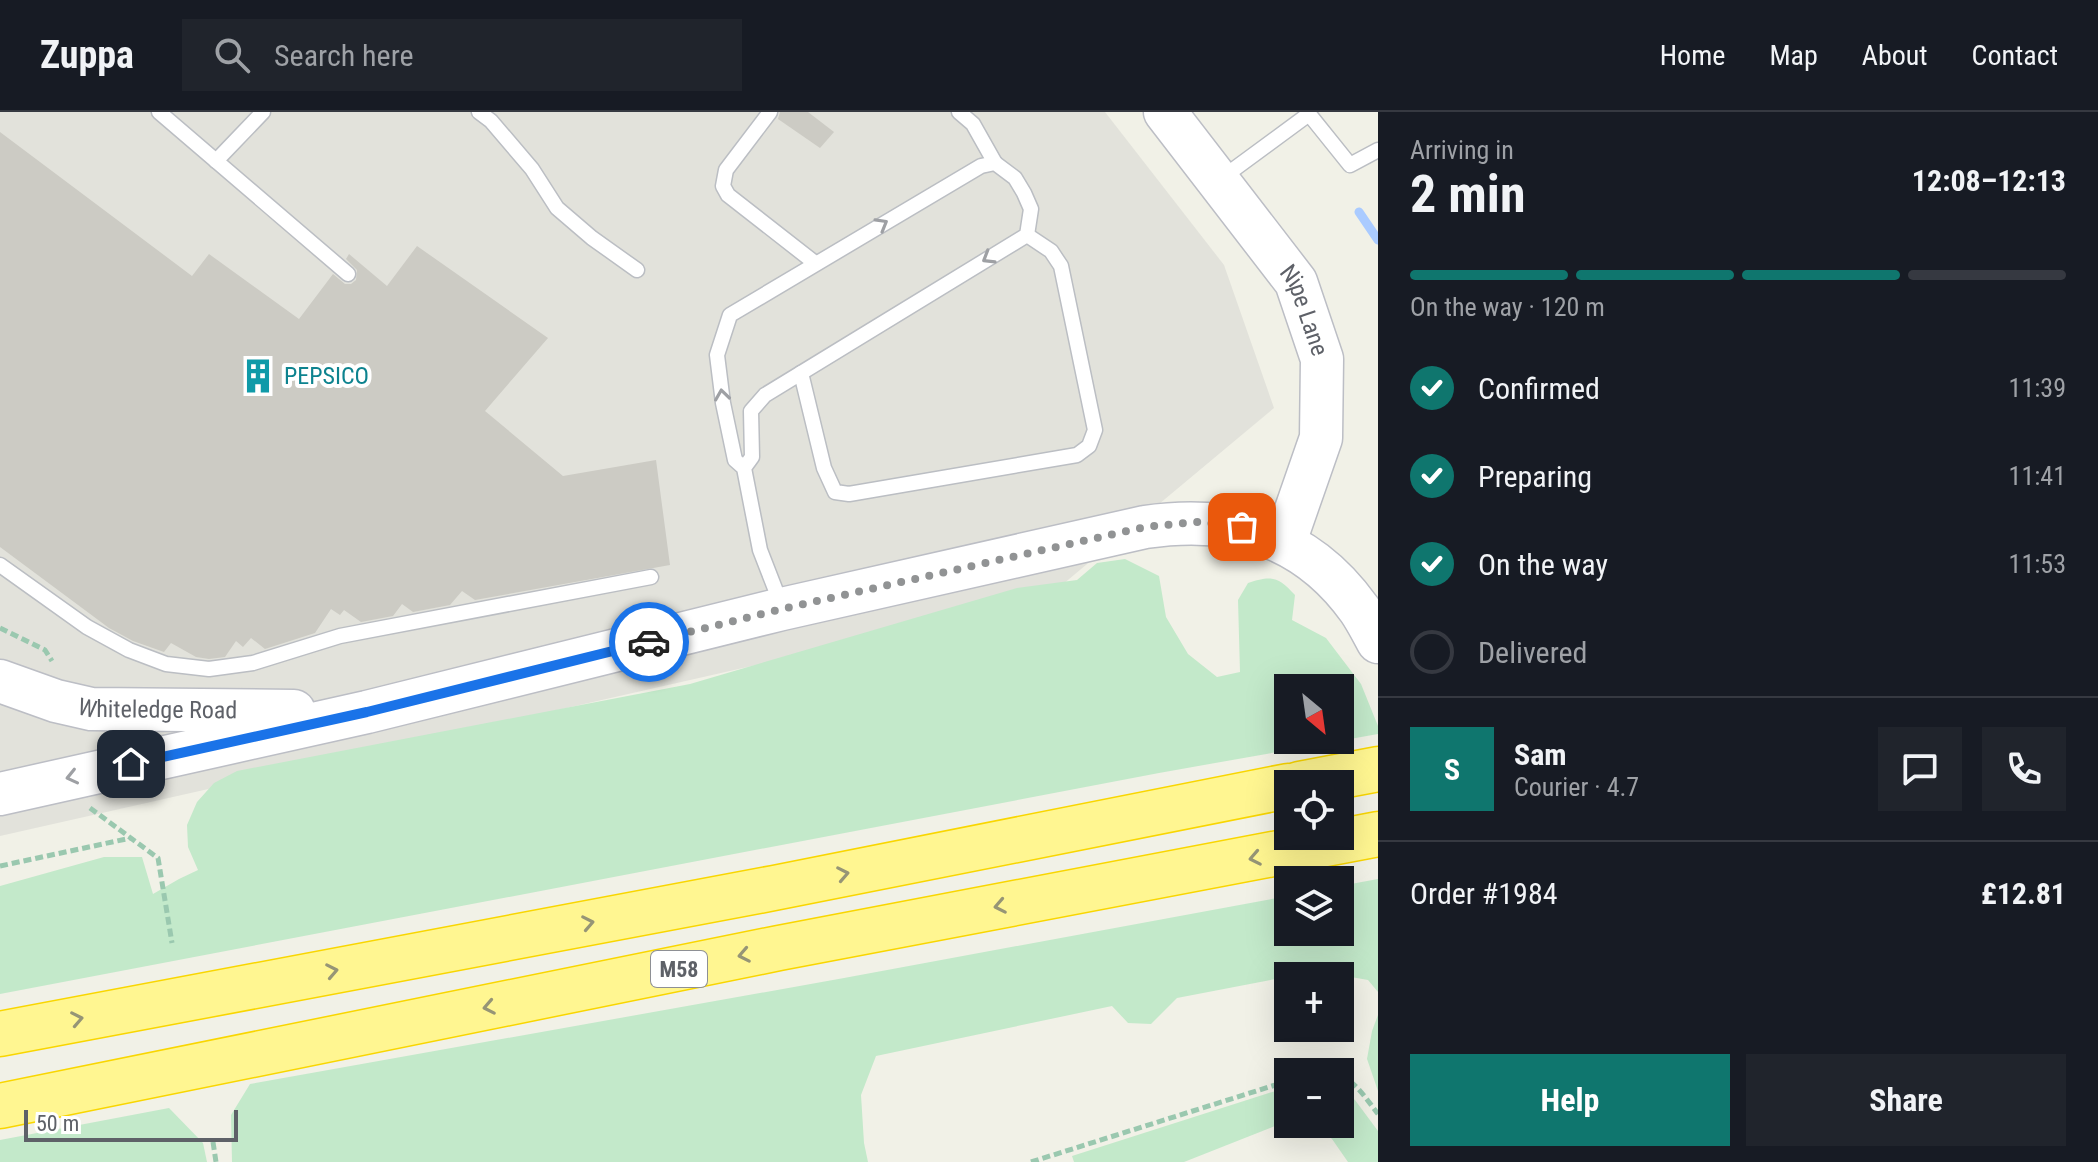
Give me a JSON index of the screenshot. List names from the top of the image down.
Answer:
{
  "streets": {
    "highway": ["M58"],
    "street": ["Nipe Lane", "Whiteledge Road"]
  },
  "crossings": [
    ["Nipe Lane", "Whiteledge Road"]
  ],
  "places": {
    "building": ["PEPSICO"]
  },
  "scale_bar": "50 m",
  "north": "bottom right",
  "page": {
    "header": "Zuppa",
    "search": "Search here",
    "nav": [
      "Home",
      "Map",
      "About",
      "Contact"
    ],
    "heading": ["2 min", "Arriving in", "12:08–12:13"],
    "panel": [
      "Sam",
      "Courier · 4.7",
      "Order #1984",
      "£12.81"
    ],
    "bar": "On the way · 120 m",
    "list": [
      ["Confirmed", "11:39"],
      ["Preparing", "11:41"],
      ["On the way", "11:53"],
      "Delivered"
    ],
    "map_buttons": ["+", "−"],
    "round": "S",
    "buttons": ["Help", "Share"],
    "scale": "50 m"
  }
}
